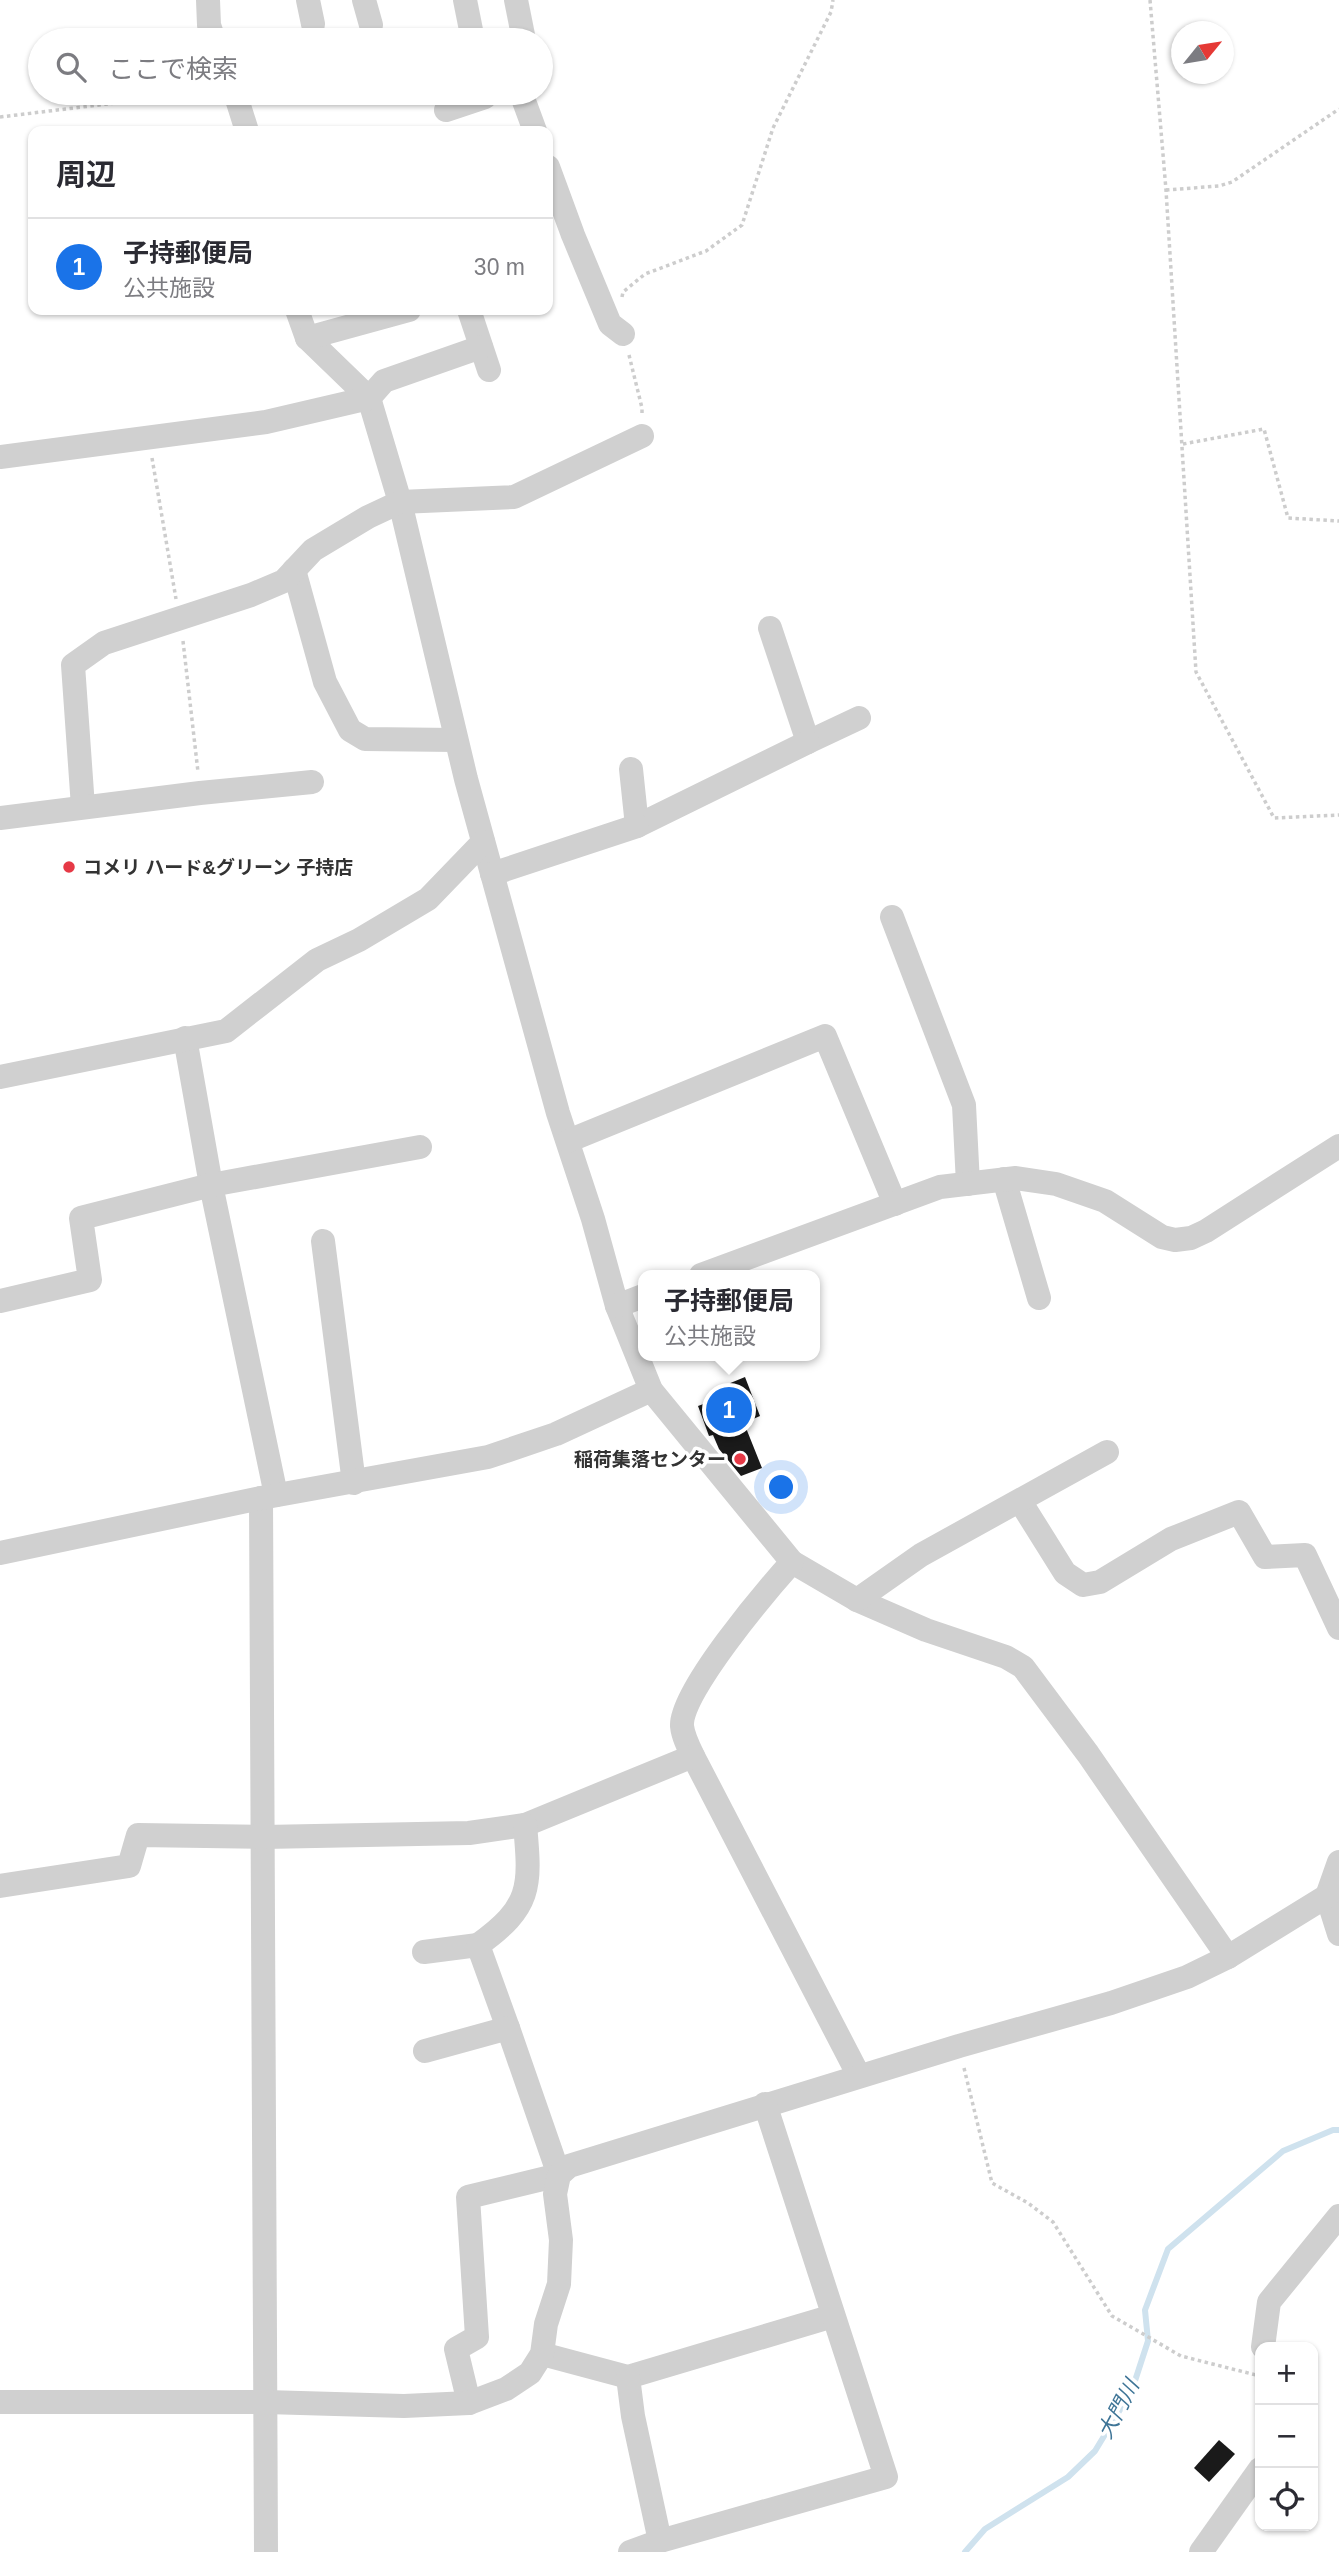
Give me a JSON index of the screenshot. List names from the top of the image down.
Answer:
{
  "water": ["大門川"],
  "places": ["コメリ ハード&グリーン 子持店", "稲荷集落センター"],
  "north": "top right",
  "page": {
    "search": "ここで検索",
    "heading": "周辺",
    "list": [
      {
        "mark": "1",
        "name": "子持郵便局",
        "note": "公共施設",
        "value": "30 m"
      }
    ],
    "popup": ["子持郵便局", "公共施設"],
    "pins": "1",
    "map_buttons": ["+", "−"]
  }
}
